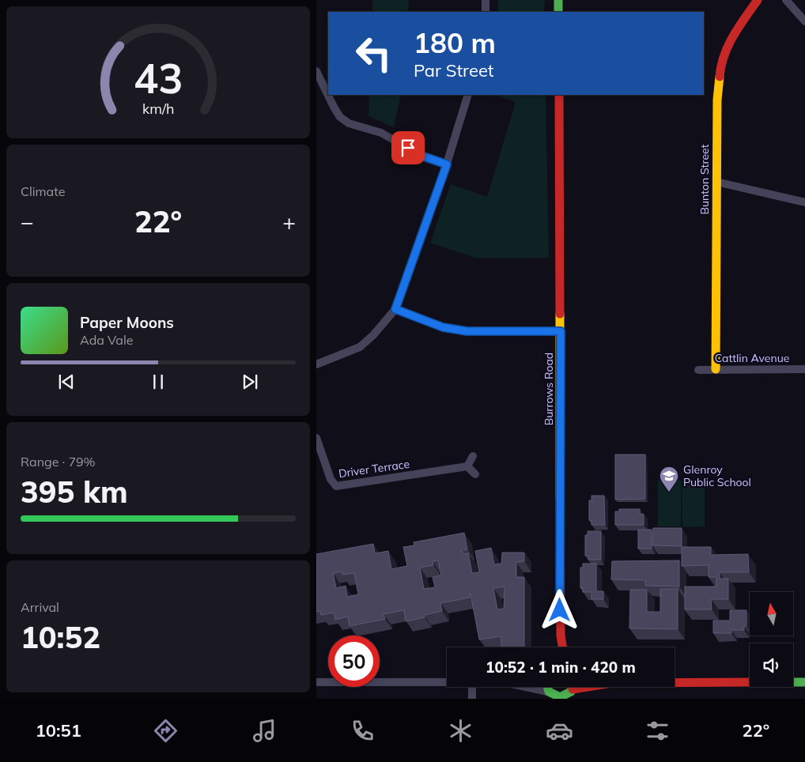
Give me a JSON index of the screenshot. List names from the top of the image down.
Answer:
{
  "streets": {
    "main road": ["Bunton Street", "Burrows Road"],
    "street": ["Cattlin Avenue", "Driver Terrace"]
  },
  "crossings": [
    ["Bunton Street", "Cattlin Avenue"]
  ],
  "places": {
    "school or university": ["Glenroy Public School"]
  },
  "north": "top",
  "page": {
    "turn": ["180 m", "Par Street"],
    "tile": [
      "Climate",
      ["Range · 79%", "395 km"],
      ["Arrival", "10:52"]
    ],
    "heat": ["−", "22°", "+"],
    "song": ["Paper Moons", "Ada Vale"],
    "limit": "50",
    "trip": "10:52 · 1 min · 420 m",
    "tabs": ["10:51", "22°"],
    "gauge": ["43", "km/h"]
  }
}
